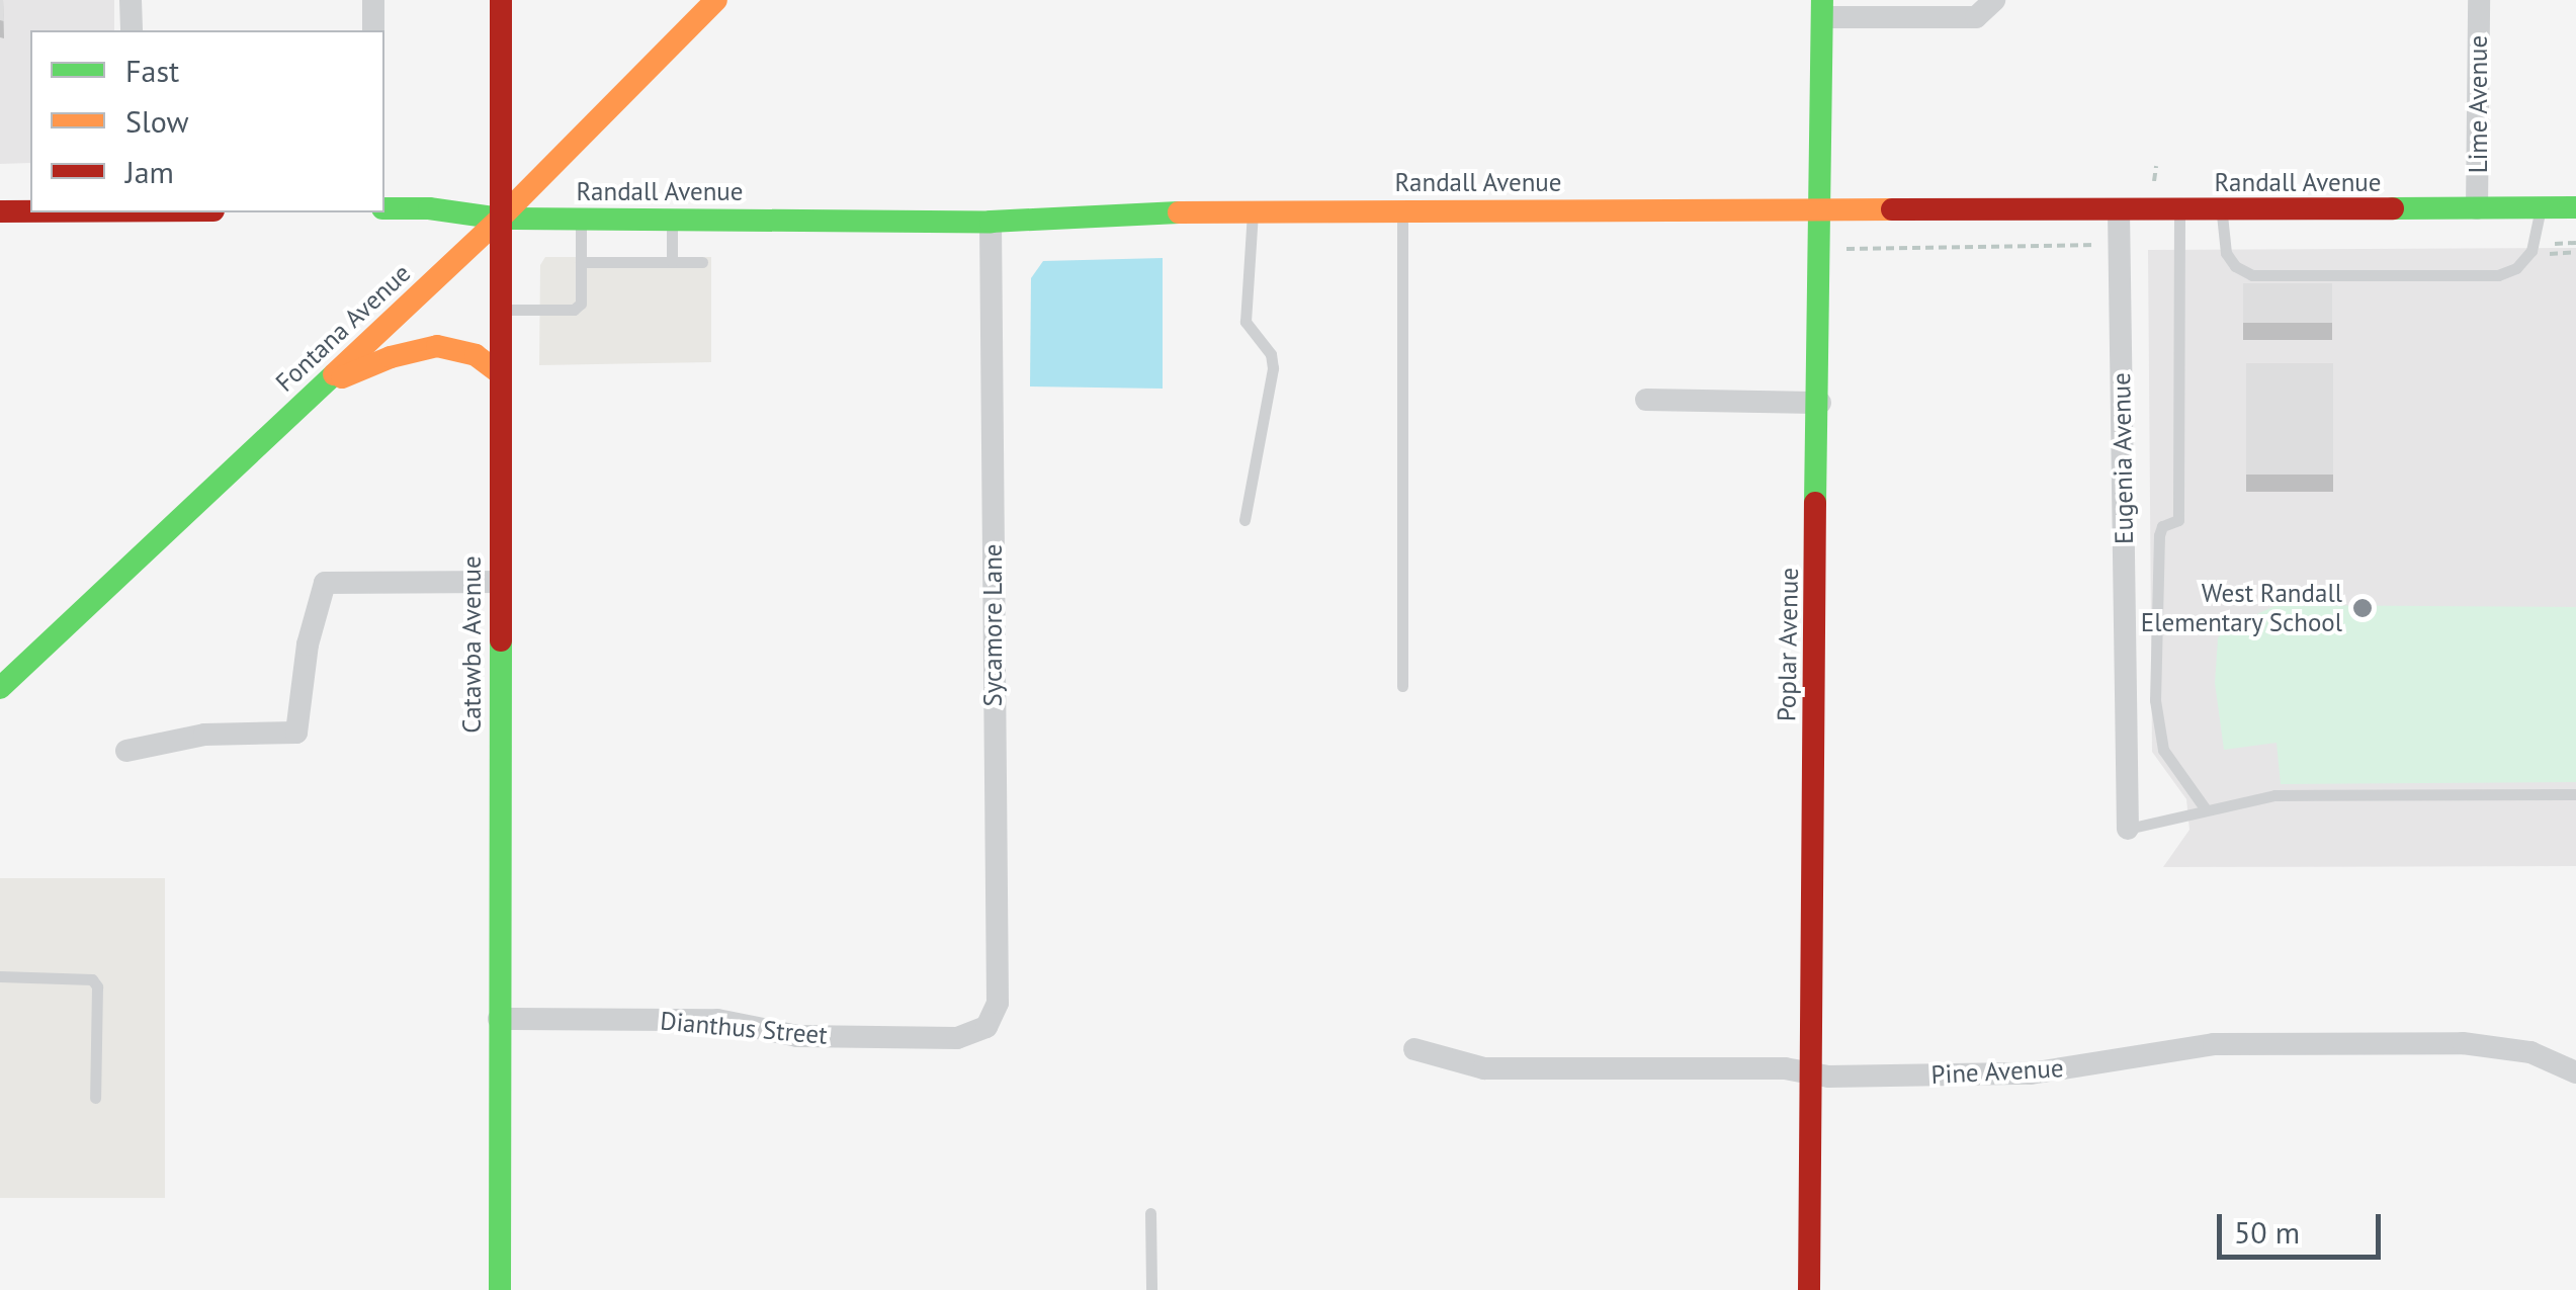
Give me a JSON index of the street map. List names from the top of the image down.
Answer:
{
  "streets": {
    "street": [
      "Lime Avenue",
      "Randall Avenue",
      "Fontana Avenue",
      "Eugenia Avenue",
      "Sycamore Lane",
      "Catawba Avenue",
      "Poplar Avenue",
      "Dianthus Street",
      "Pine Avenue"
    ]
  },
  "crossings": [
    ["Lime Avenue", "Randall Avenue"],
    ["Randall Avenue", "Fontana Avenue"],
    ["Randall Avenue", "Eugenia Avenue"],
    ["Randall Avenue", "Sycamore Lane"],
    ["Randall Avenue", "Catawba Avenue"],
    ["Randall Avenue", "Poplar Avenue"],
    ["Fontana Avenue", "Catawba Avenue"],
    ["Sycamore Lane", "Dianthus Street"],
    ["Catawba Avenue", "Dianthus Street"],
    ["Poplar Avenue", "Pine Avenue"]
  ],
  "places": ["West Randall Elementary School"],
  "legend": ["Fast", "Slow", "Jam"],
  "scale_bar": "50 m"
}
